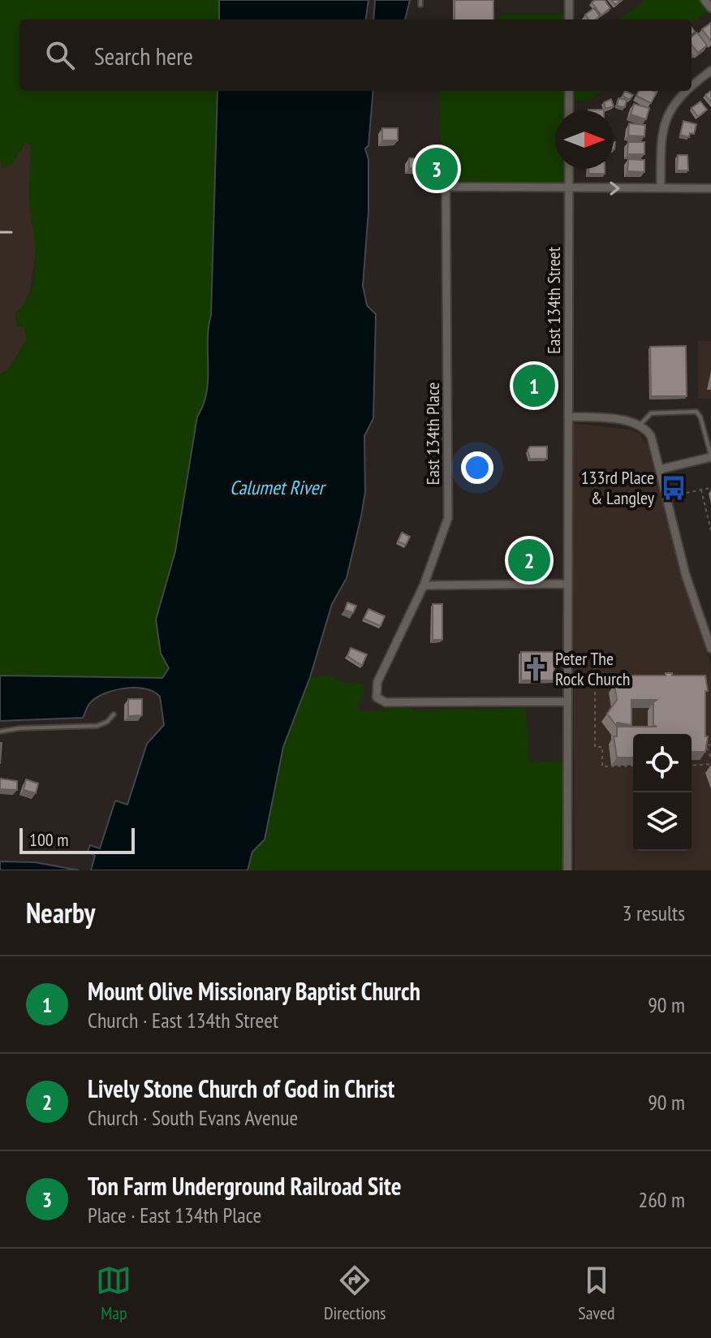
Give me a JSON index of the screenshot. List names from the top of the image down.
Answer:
{
  "streets": {
    "street": ["East 134th Street", "East 134th Place"]
  },
  "crossings": [
    ["East 134th Street", "East 134th Place"]
  ],
  "water": ["Calumet River"],
  "places": {
    "bus stop": ["133rd Place & Langley"],
    "church": ["Peter The Rock Church"]
  },
  "scale_bar": "100 m",
  "north": "right",
  "page": {
    "search": "Search here",
    "pins": ["3", "1", "2"],
    "scale": "100 m",
    "heading": ["Nearby", "3 results"],
    "list": [
      {
        "mark": "1",
        "name": "Mount Olive Missionary Baptist Church",
        "note": "Church · East 134th Street",
        "value": "90 m"
      },
      {
        "mark": "2",
        "name": "Lively Stone Church of God in Christ",
        "note": "Church · South Evans Avenue",
        "value": "90 m"
      },
      {
        "mark": "3",
        "name": "Ton Farm Underground Railroad Site",
        "note": "Place · East 134th Place",
        "value": "260 m"
      }
    ],
    "nav": ["Map", "Directions", "Saved"]
  }
}
